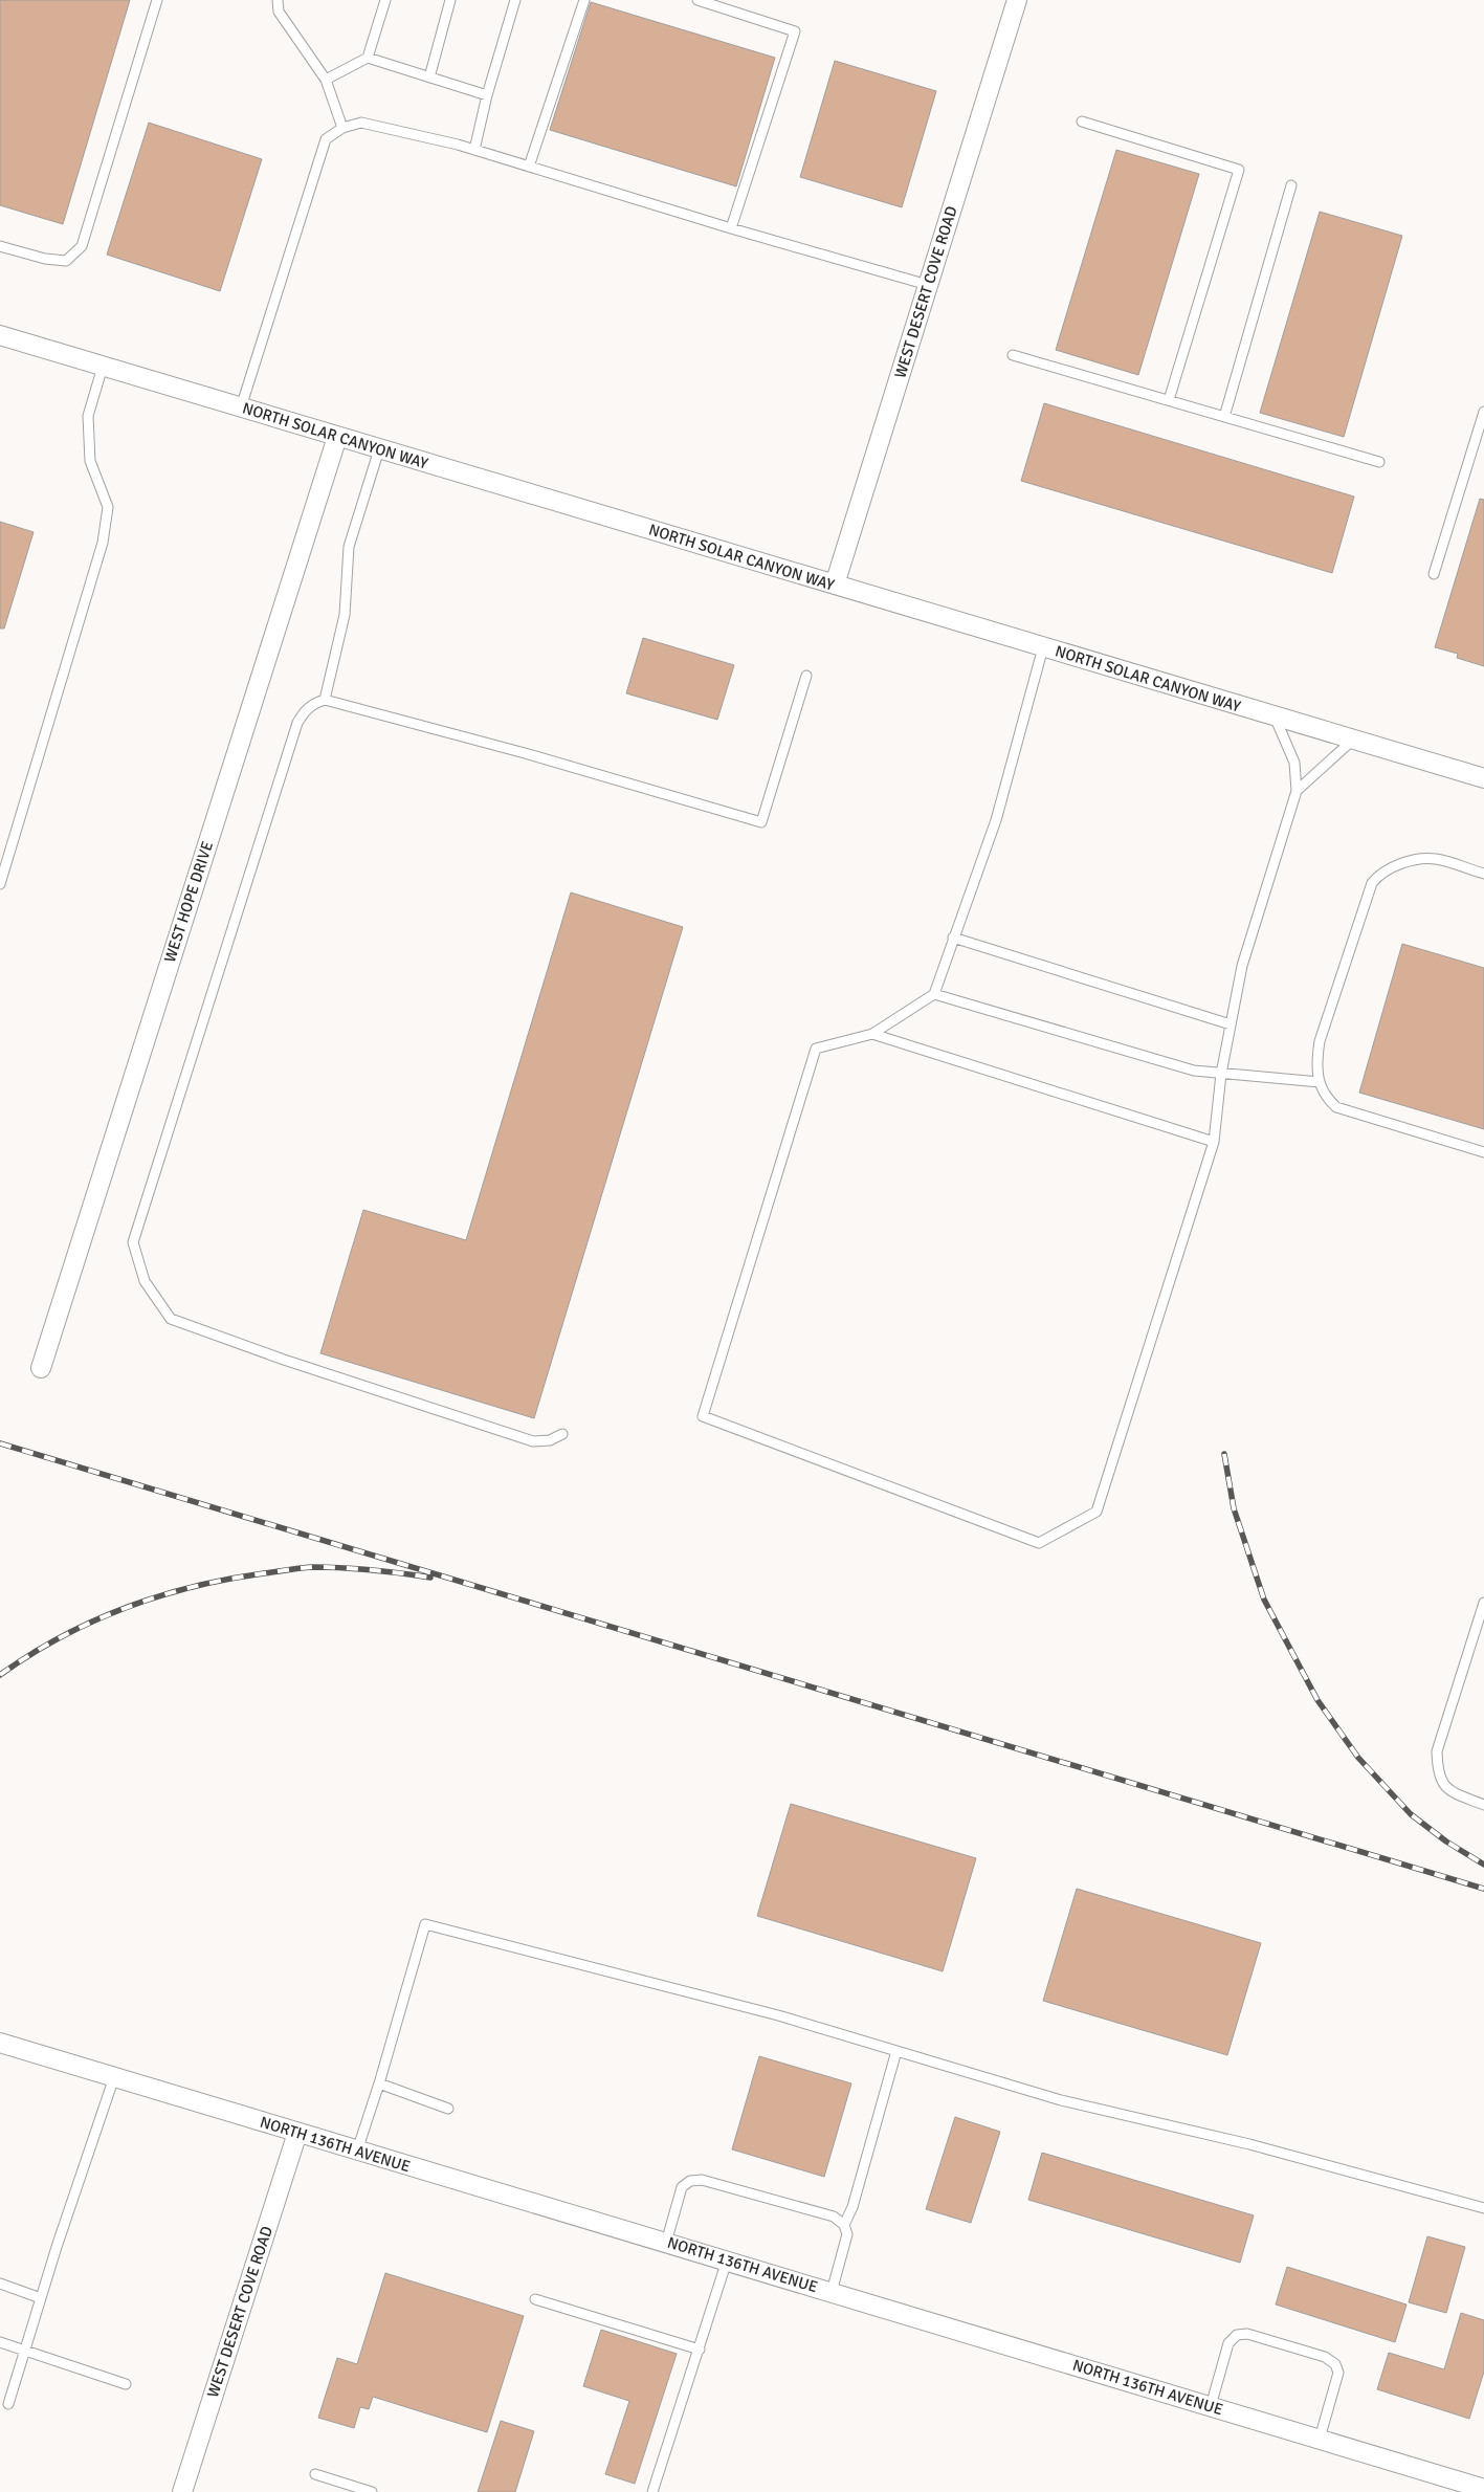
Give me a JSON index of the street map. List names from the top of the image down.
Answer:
{
  "streets": {
    "street": [
      "WEST DESERT COVE ROAD",
      "NORTH SOLAR CANYON WAY",
      "WEST HOPE DRIVE",
      "NORTH 136TH AVENUE"
    ]
  },
  "crossings": [
    ["WEST DESERT COVE ROAD", "NORTH SOLAR CANYON WAY"],
    ["WEST DESERT COVE ROAD", "NORTH 136TH AVENUE"],
    ["NORTH SOLAR CANYON WAY", "WEST HOPE DRIVE"]
  ]
}
